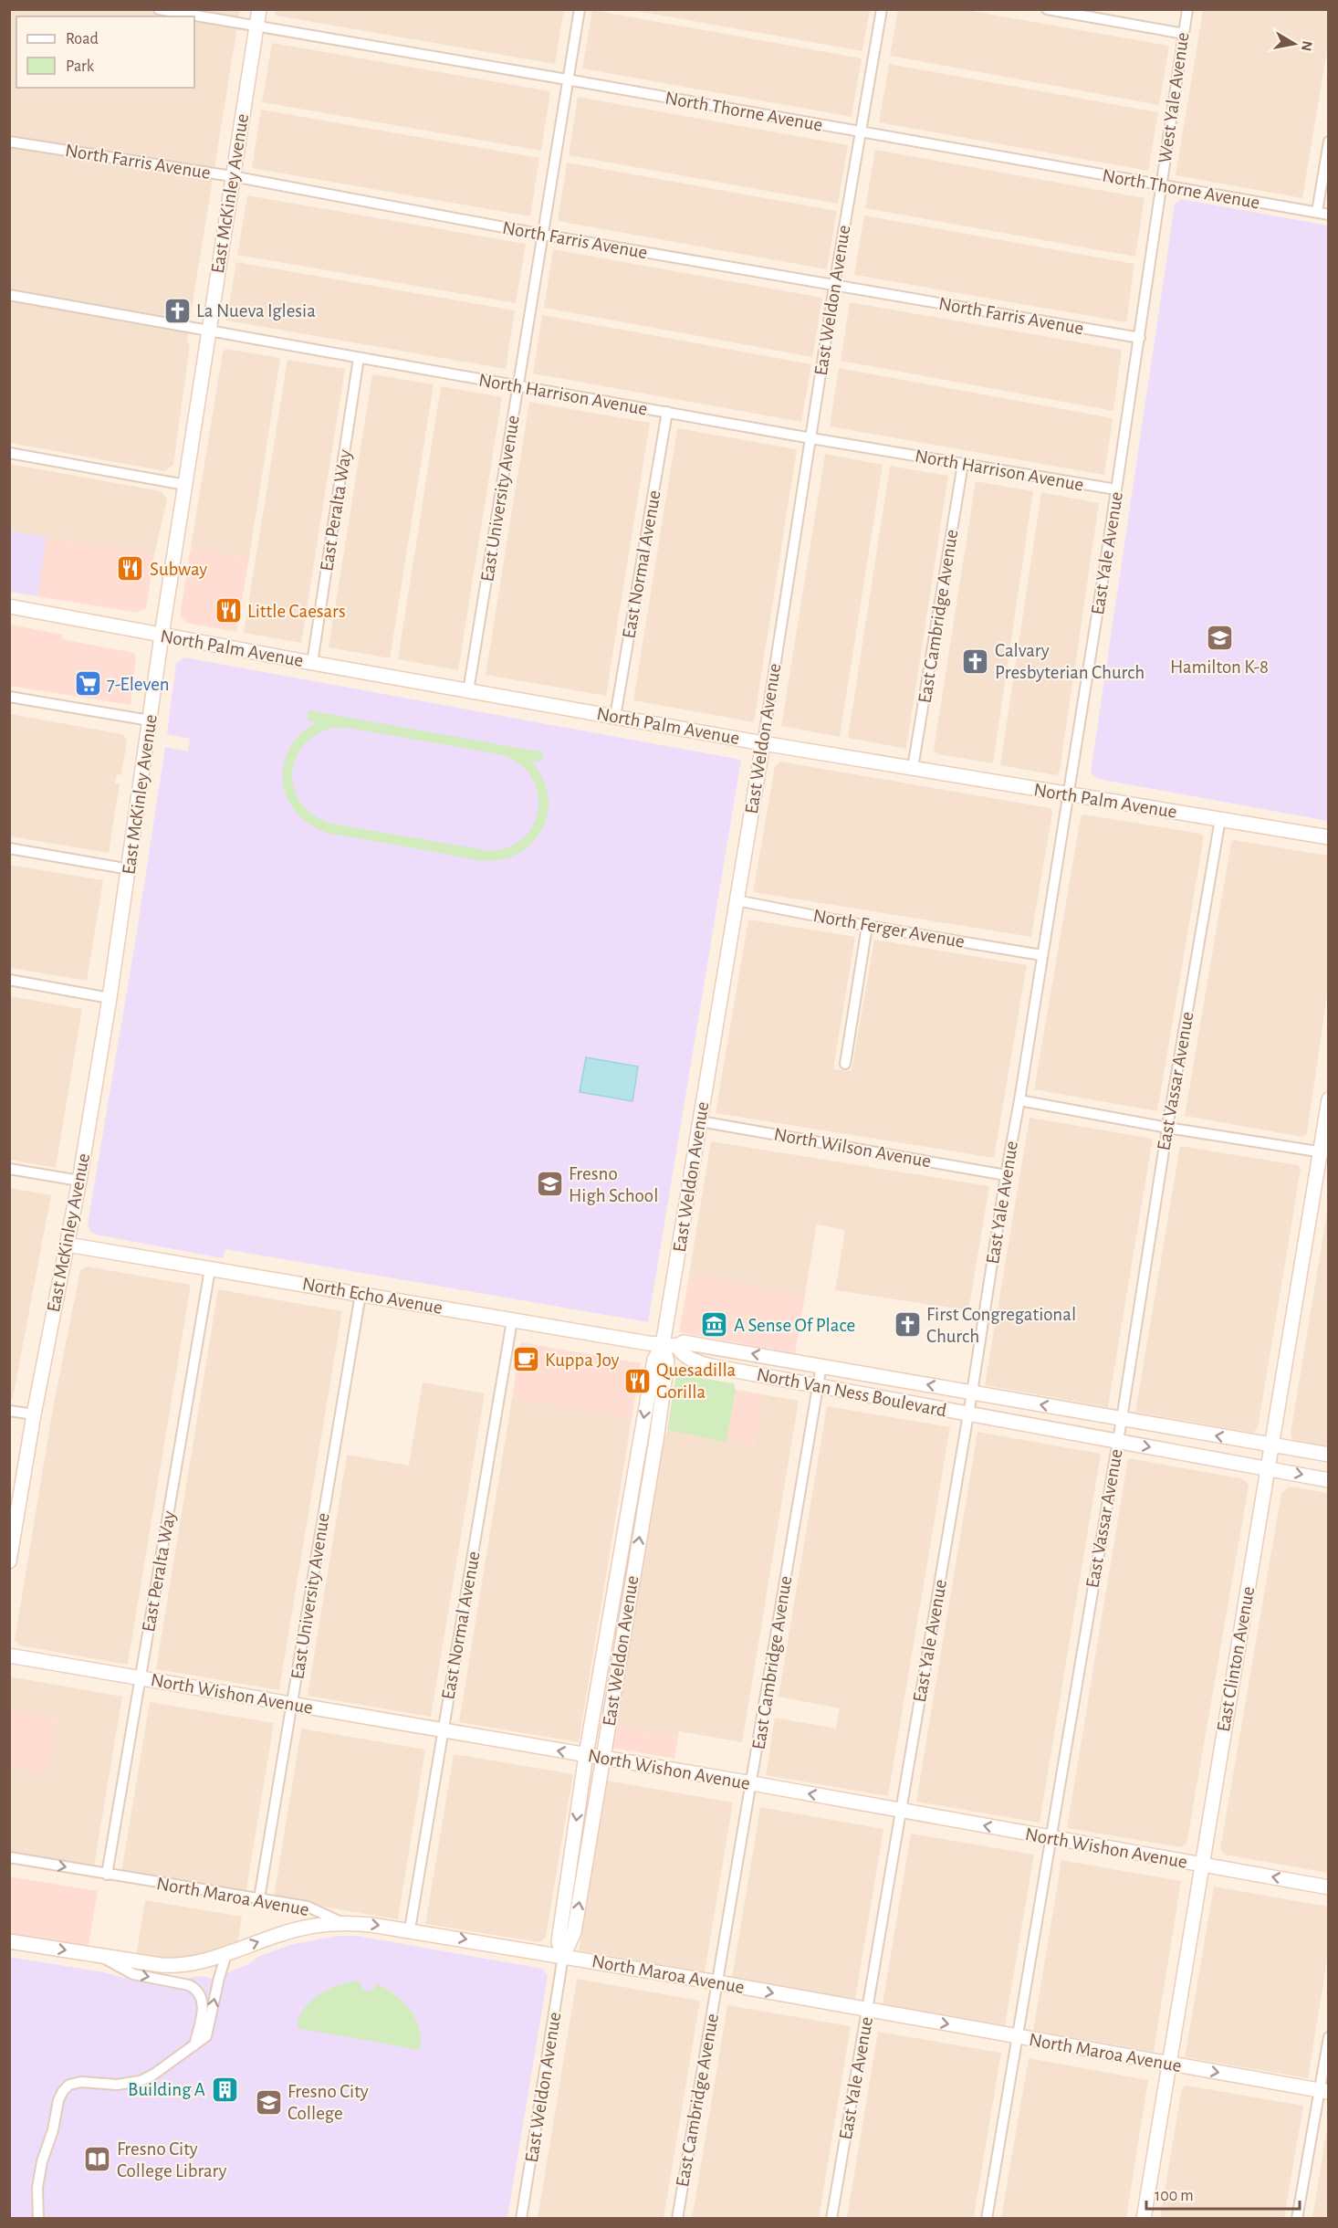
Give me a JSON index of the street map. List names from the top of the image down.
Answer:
{
  "streets": {
    "main road": [
      "East McKinley Avenue",
      "East Weldon Avenue",
      "North Palm Avenue",
      "North Echo Avenue",
      "North Van Ness Boulevard",
      "East Clinton Avenue",
      "North Wishon Avenue",
      "North Maroa Avenue"
    ],
    "street": [
      "West Yale Avenue",
      "North Thorne Avenue",
      "North Farris Avenue",
      "North Harrison Avenue",
      "East University Avenue",
      "East Peralta Way",
      "East Yale Avenue",
      "East Normal Avenue",
      "East Cambridge Avenue",
      "North Ferger Avenue",
      "East Vassar Avenue",
      "North Wilson Avenue"
    ]
  },
  "crossings": [
    ["West Yale Avenue", "North Thorne Avenue"],
    ["West Yale Avenue", "East Yale Avenue"],
    ["North Thorne Avenue", "East McKinley Avenue"],
    ["North Thorne Avenue", "East Weldon Avenue"],
    ["North Thorne Avenue", "East University Avenue"],
    ["North Thorne Avenue", "East Yale Avenue"],
    ["North Farris Avenue", "East McKinley Avenue"],
    ["North Farris Avenue", "East Weldon Avenue"],
    ["North Farris Avenue", "East University Avenue"],
    ["North Farris Avenue", "East Yale Avenue"],
    ["East McKinley Avenue", "North Harrison Avenue"],
    ["East McKinley Avenue", "North Palm Avenue"],
    ["East McKinley Avenue", "North Echo Avenue"],
    ["East Weldon Avenue", "North Harrison Avenue"],
    ["East Weldon Avenue", "North Palm Avenue"],
    ["East Weldon Avenue", "North Ferger Avenue"],
    ["East Weldon Avenue", "North Wilson Avenue"],
    ["East Weldon Avenue", "North Echo Avenue"],
    ["East Weldon Avenue", "North Wishon Avenue"],
    ["East Weldon Avenue", "North Maroa Avenue"],
    ["North Harrison Avenue", "East University Avenue"],
    ["North Harrison Avenue", "East Peralta Way"],
    ["North Harrison Avenue", "East Yale Avenue"],
    ["North Harrison Avenue", "East Normal Avenue"],
    ["North Harrison Avenue", "East Cambridge Avenue"],
    ["East University Avenue", "North Palm Avenue"],
    ["East University Avenue", "North Echo Avenue"],
    ["East University Avenue", "North Wishon Avenue"],
    ["East University Avenue", "North Maroa Avenue"],
    ["East Peralta Way", "North Palm Avenue"],
    ["East Peralta Way", "North Echo Avenue"],
    ["East Peralta Way", "North Wishon Avenue"],
    ["East Peralta Way", "North Maroa Avenue"],
    ["East Yale Avenue", "North Palm Avenue"],
    ["East Yale Avenue", "North Ferger Avenue"],
    ["East Yale Avenue", "North Wilson Avenue"],
    ["East Yale Avenue", "North Van Ness Boulevard"],
    ["East Yale Avenue", "North Wishon Avenue"],
    ["East Yale Avenue", "North Maroa Avenue"],
    ["East Normal Avenue", "North Palm Avenue"],
    ["East Normal Avenue", "North Echo Avenue"],
    ["East Normal Avenue", "North Wishon Avenue"],
    ["East Normal Avenue", "North Maroa Avenue"],
    ["East Cambridge Avenue", "North Palm Avenue"],
    ["East Cambridge Avenue", "North Van Ness Boulevard"],
    ["East Cambridge Avenue", "North Wishon Avenue"],
    ["East Cambridge Avenue", "North Maroa Avenue"],
    ["North Palm Avenue", "East Vassar Avenue"],
    ["East Vassar Avenue", "North Van Ness Boulevard"],
    ["East Vassar Avenue", "North Wishon Avenue"],
    ["East Vassar Avenue", "North Maroa Avenue"],
    ["North Echo Avenue", "North Van Ness Boulevard"],
    ["North Van Ness Boulevard", "East Clinton Avenue"],
    ["East Clinton Avenue", "North Wishon Avenue"],
    ["East Clinton Avenue", "North Maroa Avenue"]
  ],
  "one_way": ["North Wishon Avenue", "North Maroa Avenue"],
  "places": {
    "church": ["La Nueva Iglesia", "Calvary Presbyterian Church", "First Congregational Church"],
    "restaurant": ["Subway", "Little Caesars", "Quesadilla Gorilla"],
    "school or university": ["Hamilton K-8", "Fresno High School", "Fresno City College"],
    "supermarket": ["7-Eleven"],
    "museum": ["A Sense Of Place"],
    "cafe": ["Kuppa Joy"],
    "building": ["Building A"],
    "library": ["Fresno City College Library"]
  },
  "legend": ["Road", "Park"],
  "scale_bar": "100 m",
  "north": "right"
}
